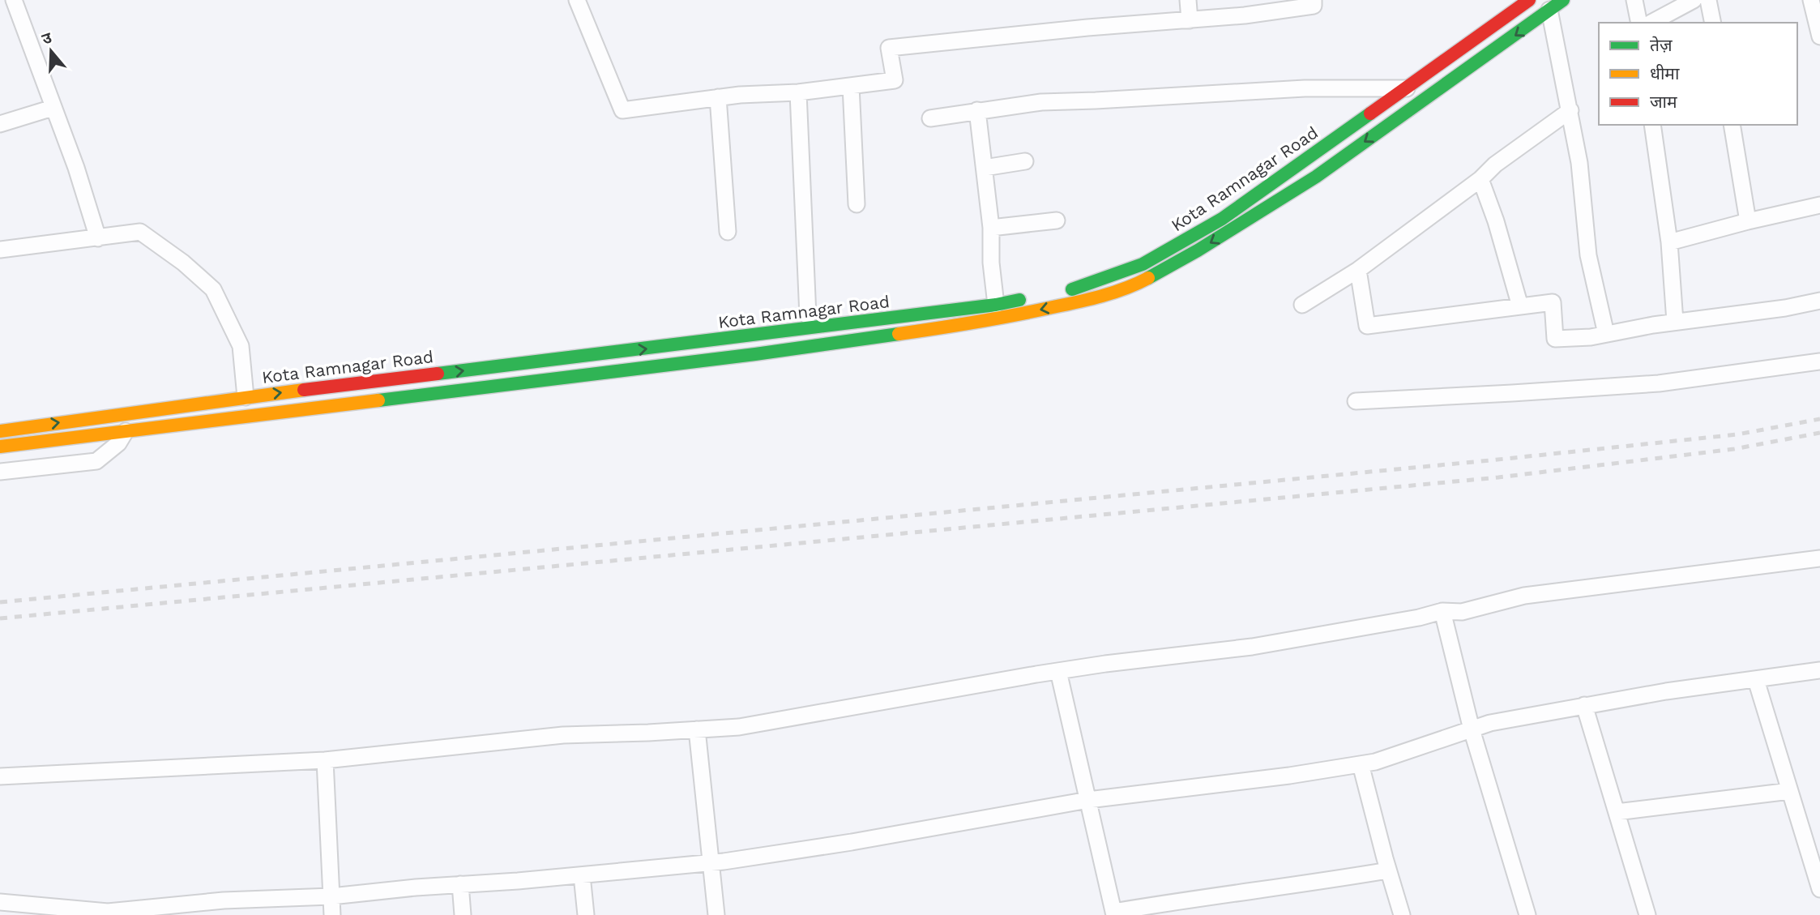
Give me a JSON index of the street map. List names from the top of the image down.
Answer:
{
  "streets": {
    "street": ["Kota Ramnagar Road"]
  },
  "legend": ["तेज़", "धीमा", "जाम"],
  "north": "top"
}
